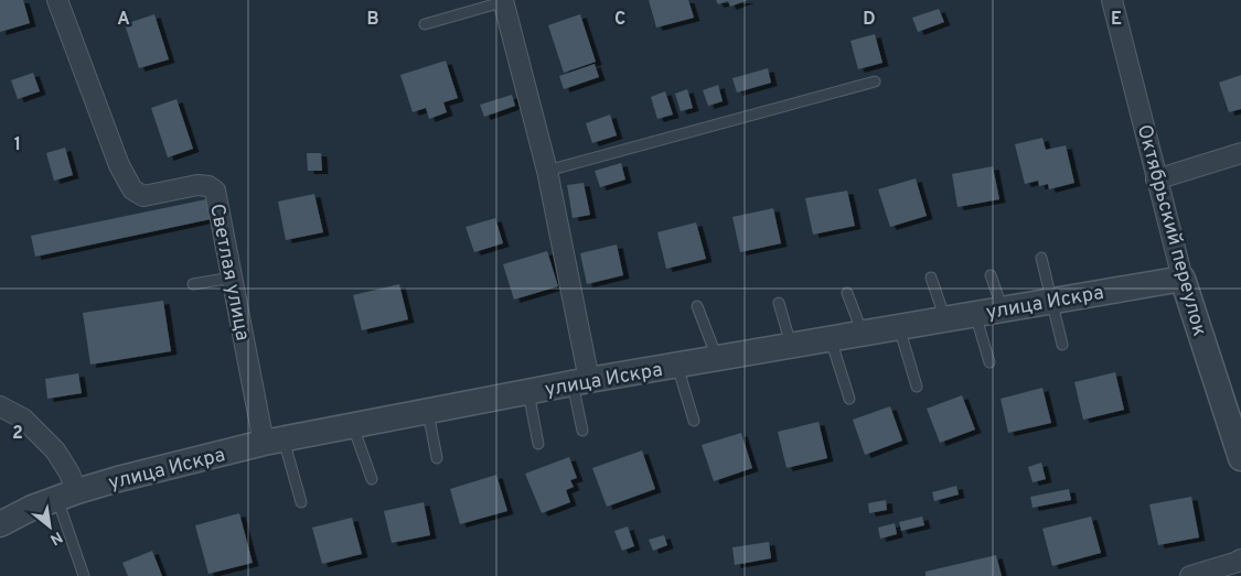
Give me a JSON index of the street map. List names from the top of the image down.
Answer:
{
  "streets": {
    "street": ["Октябрьский переулок", "Светлая улица", "улица Искра"]
  },
  "crossings": [
    ["Октябрьский переулок", "улица Искра"],
    ["Светлая улица", "улица Искра"]
  ],
  "north": "bottom right",
  "grid": {
    "columns": [
      "A",
      "B",
      "C",
      "D",
      "E"
    ],
    "rows": ["1", "2"]
  }
}
